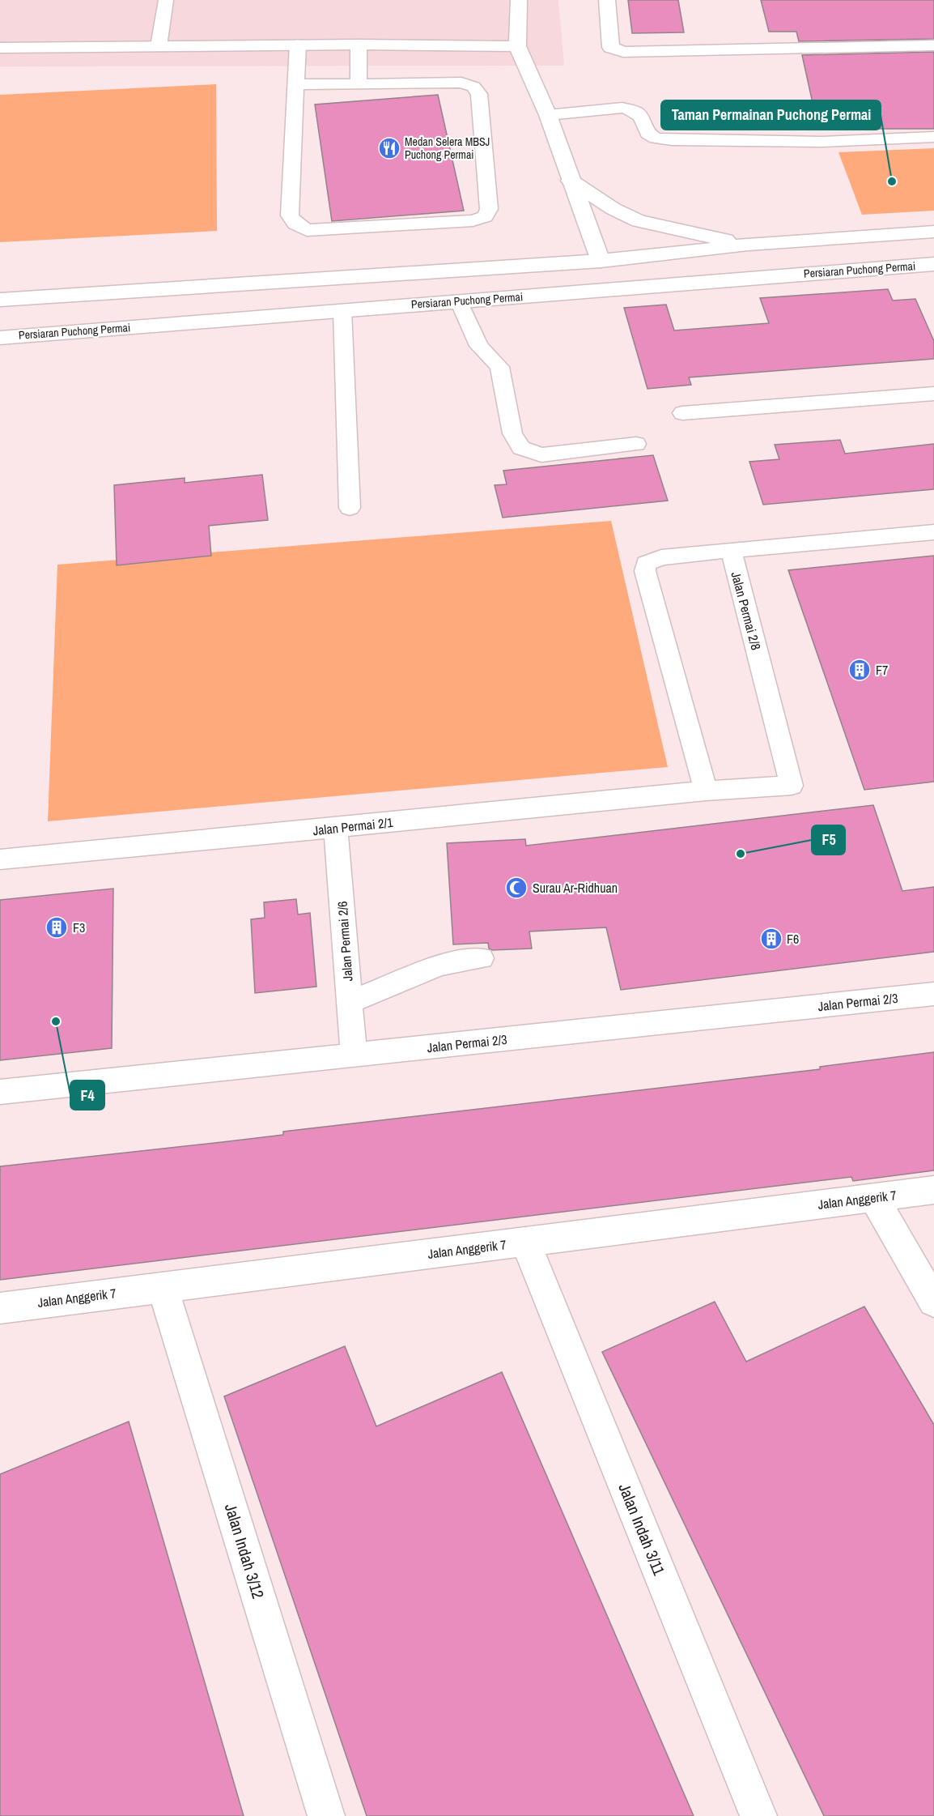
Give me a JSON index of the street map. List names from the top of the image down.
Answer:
{
  "streets": {
    "street": [
      "Persiaran Puchong Permai",
      "Jalan Anggerik 7",
      "Jalan Indah 3/11",
      "Jalan Indah 3/12"
    ],
    "lane": [
      "Jalan Permai 2/8",
      "Jalan Permai 2/1",
      "Jalan Permai 2/6",
      "Jalan Permai 2/3"
    ]
  },
  "crossings": [
    ["Jalan Permai 2/8", "Jalan Permai 2/1"],
    ["Jalan Permai 2/1", "Jalan Permai 2/6"],
    ["Jalan Permai 2/6", "Jalan Permai 2/3"],
    ["Jalan Anggerik 7", "Jalan Indah 3/11"],
    ["Jalan Anggerik 7", "Jalan Indah 3/12"]
  ],
  "places": {
    "restaurant": ["Medan Selera MBSJ Puchong Permai"],
    "other": ["Taman Permainan Puchong Permai", "F5", "F4"],
    "building": ["F7", "F3", "F6"],
    "mosque": ["Surau Ar-Ridhuan"]
  }
}
